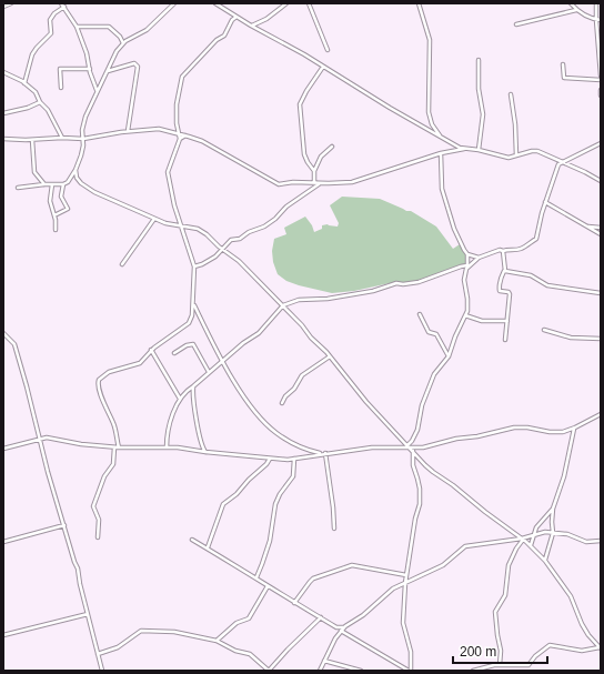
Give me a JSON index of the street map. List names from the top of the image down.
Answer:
{
  "scale_bar": "200 m"
}
